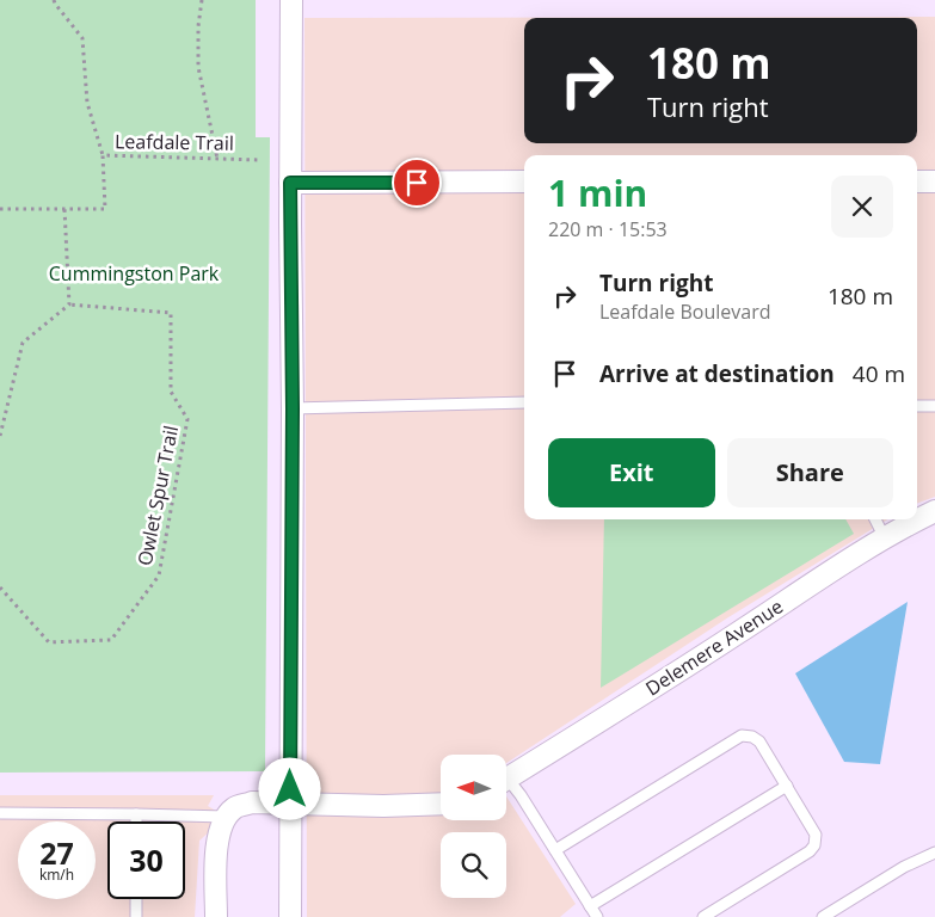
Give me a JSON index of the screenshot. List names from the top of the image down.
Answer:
{
  "streets": {
    "street": ["Delemere Avenue"],
    "path": ["Leafdale Trail", "Owlet Spur Trail"]
  },
  "parks": ["Cummingston Park"],
  "north": "left",
  "page": {
    "turn": ["180 m", "Turn right"],
    "heading": ["1 min", "220 m · 15:53"],
    "list": [
      {
        "name": "Turn right",
        "note": "Leafdale Boulevard",
        "value": "180 m"
      },
      {
        "name": "Arrive at destination",
        "value": "40 m"
      }
    ],
    "buttons": ["Exit", "Share"],
    "speed": "27 km/h",
    "limit": "30"
  }
}
